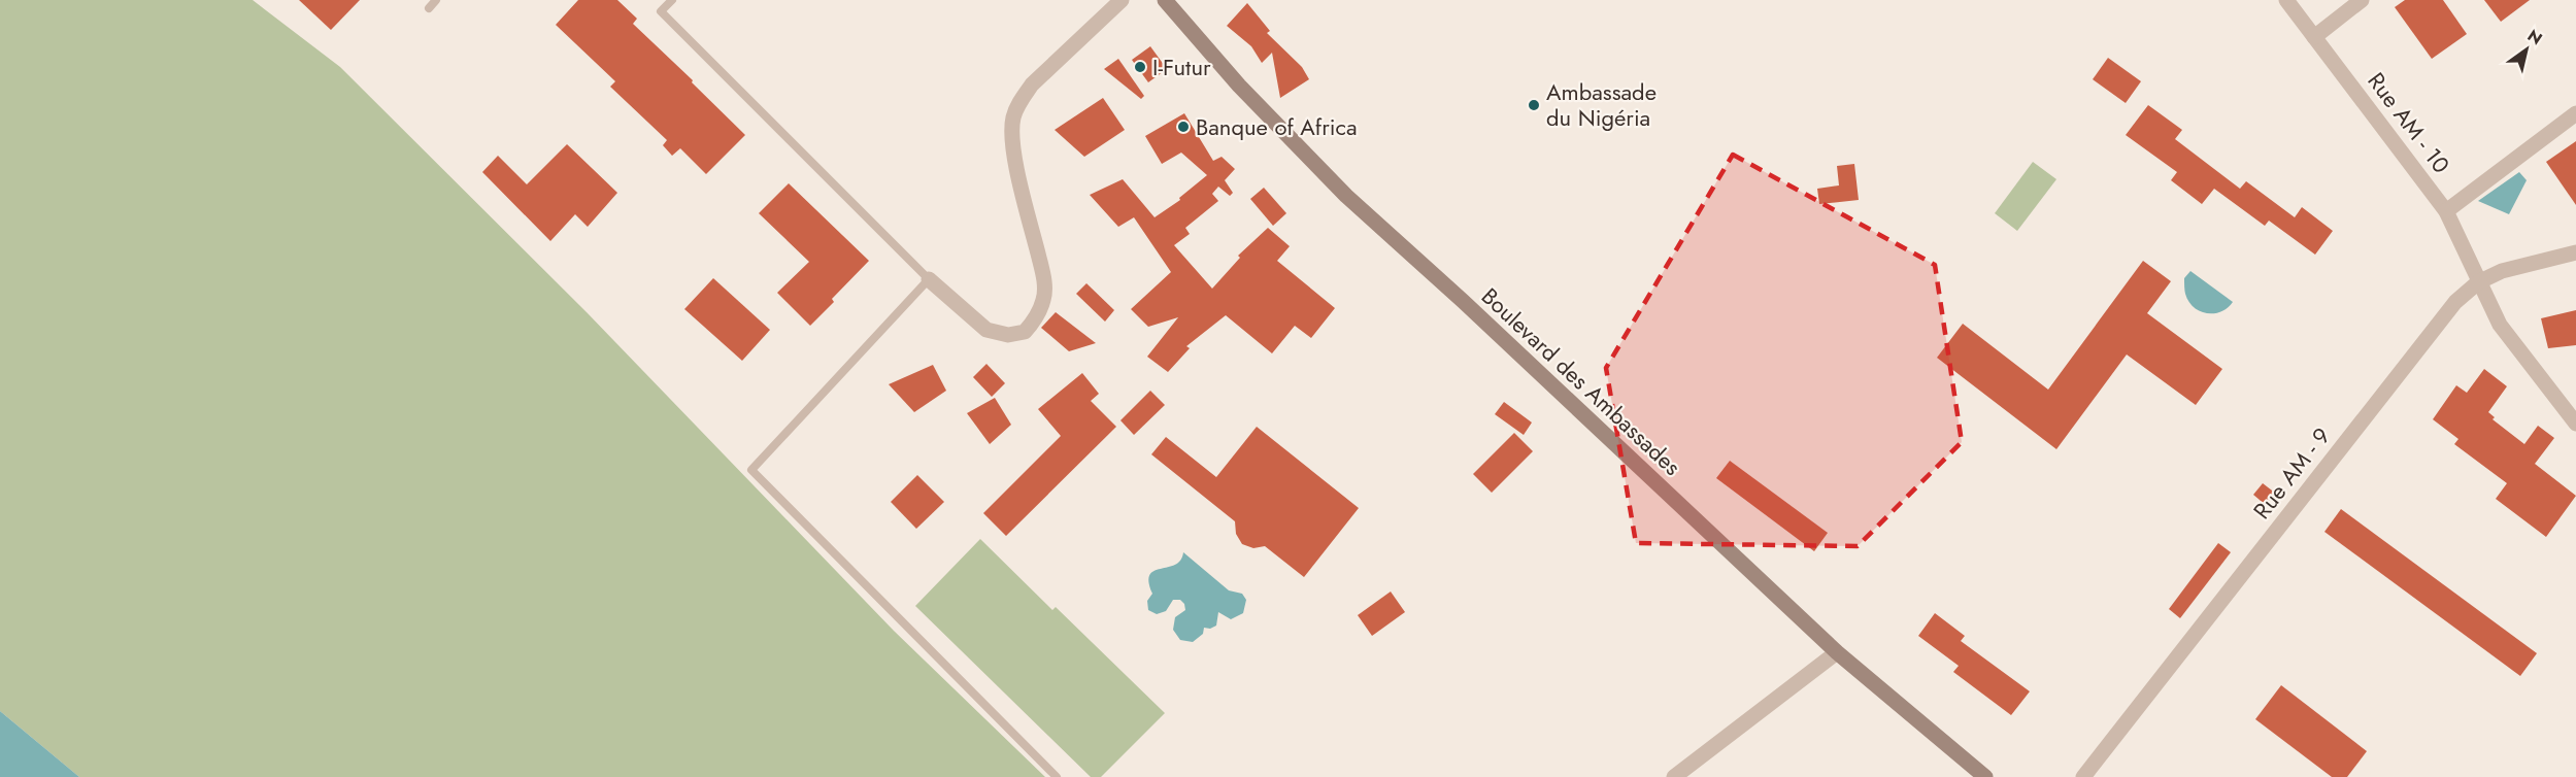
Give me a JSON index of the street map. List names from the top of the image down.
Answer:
{
  "streets": {
    "main road": ["Boulevard des Ambassades"],
    "street": ["Rue AM - 10", "Rue AM - 9"]
  },
  "crossings": [
    ["Rue AM - 10", "Rue AM - 9"]
  ],
  "places": ["I-Futur", "Ambassade du Nigéria", "Banque of Africa"],
  "north": "top right"
}
